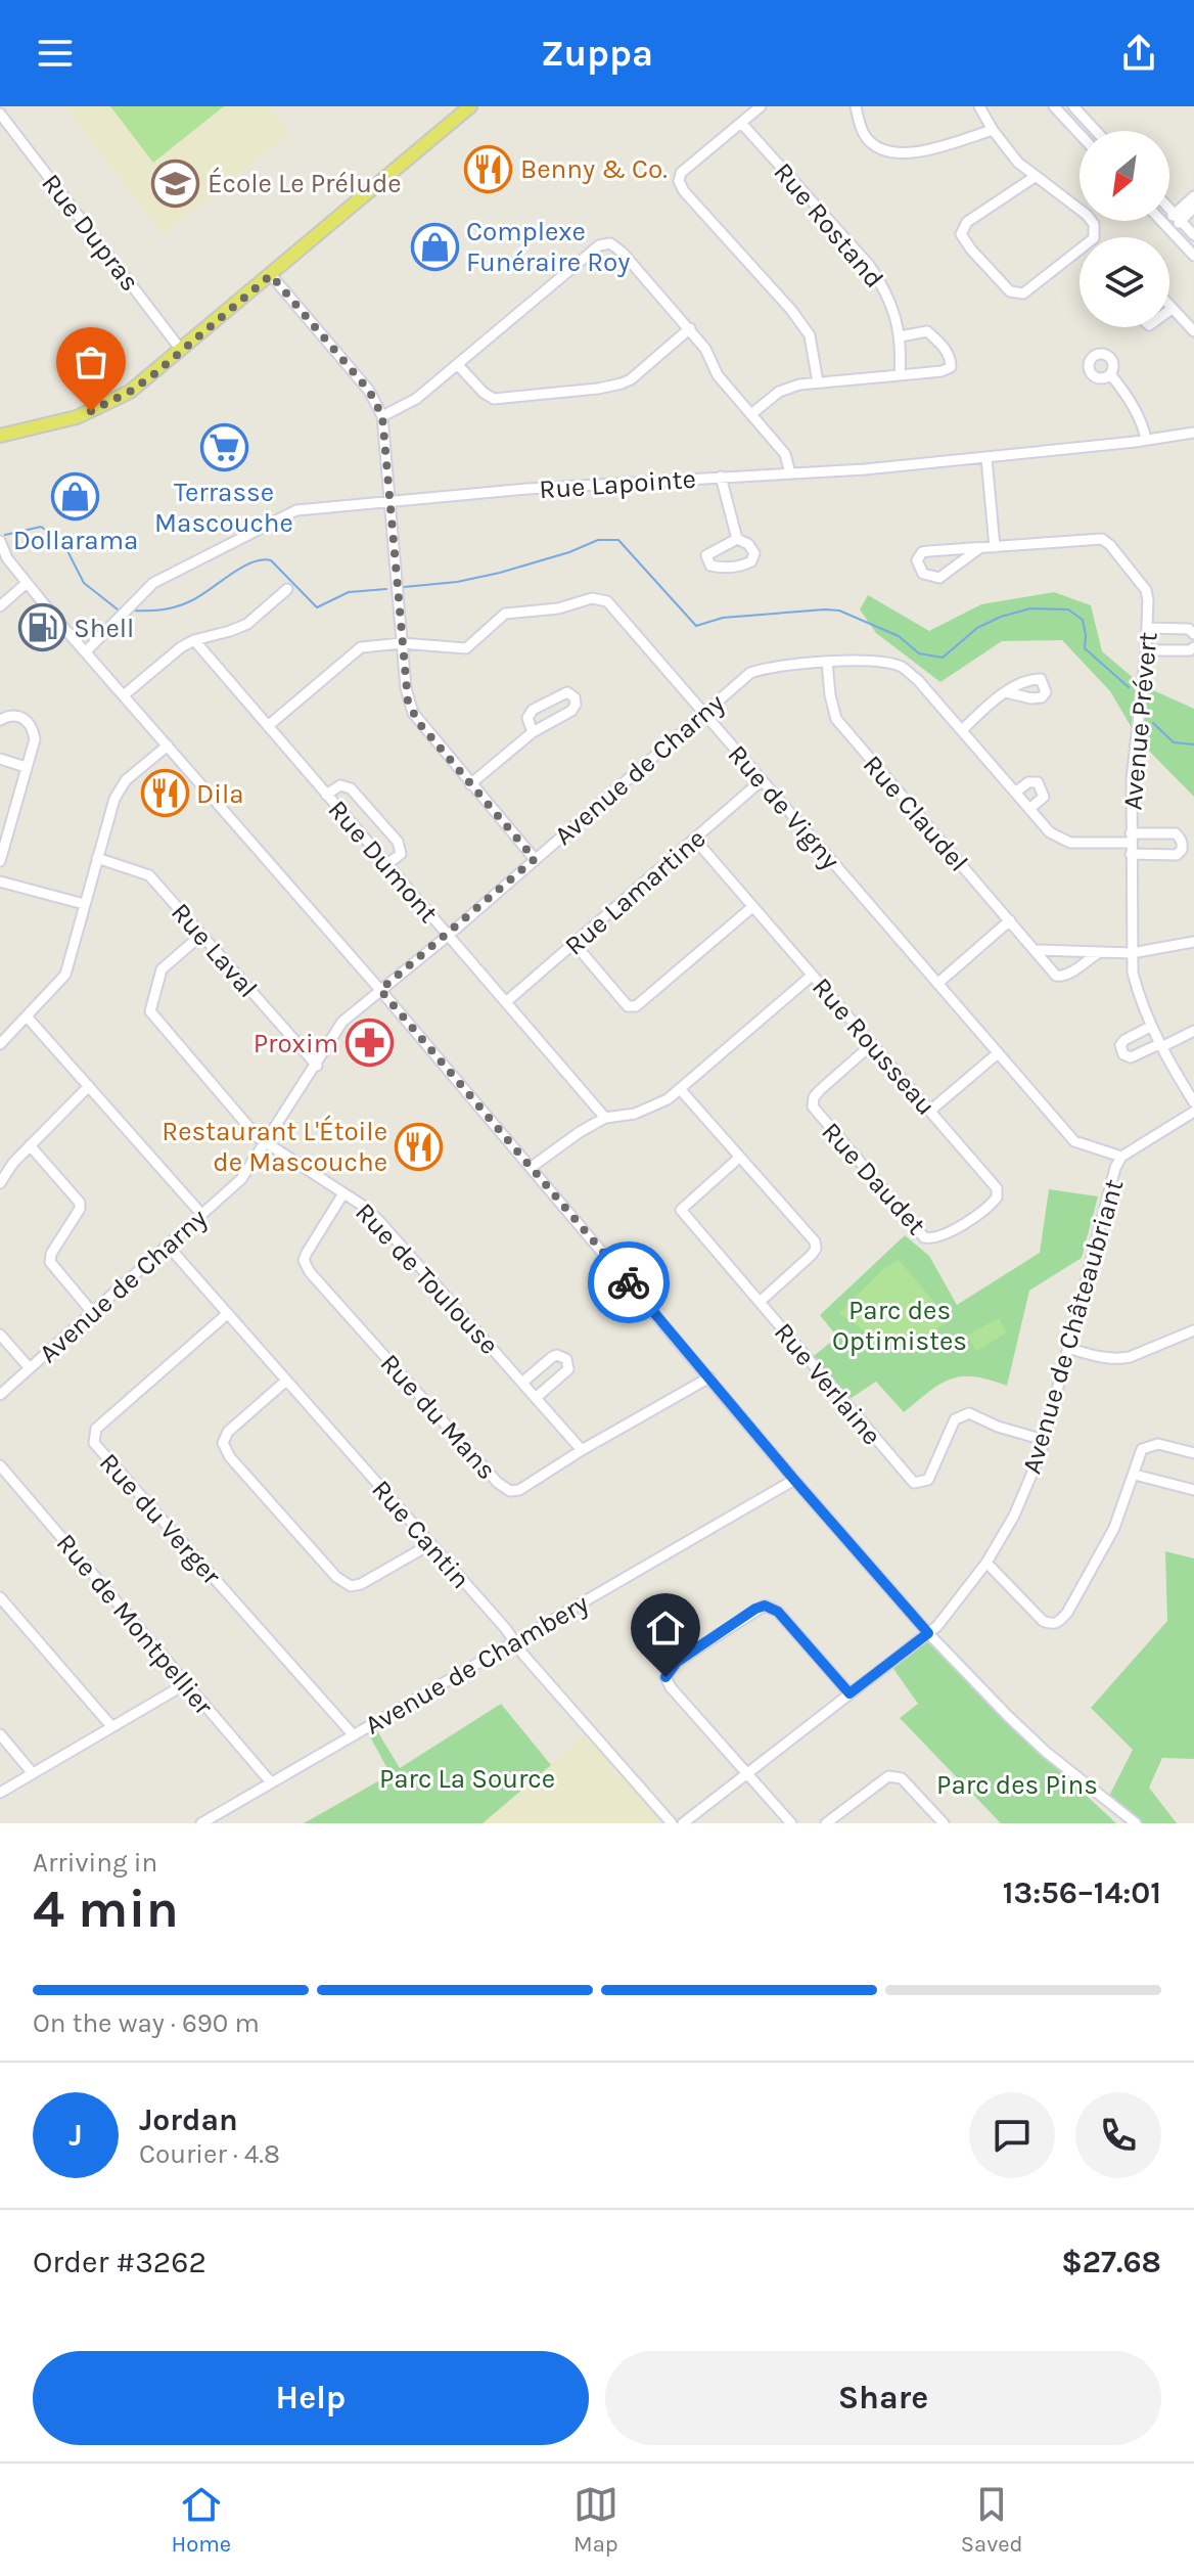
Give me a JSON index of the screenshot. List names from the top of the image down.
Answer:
{
  "streets": {
    "street": [
      "Rue Rostand",
      "Rue Dupras",
      "Rue Lapointe",
      "Avenue Prévert",
      "Avenue de Charny",
      "Rue de Vigny",
      "Rue Claudel",
      "Rue Dumont",
      "Rue Lamartine",
      "Rue Laval",
      "Rue Rousseau",
      "Rue Daudet",
      "Rue de Toulouse",
      "Avenue de Châteaubriant",
      "Rue Verlaine",
      "Rue du Mans",
      "Rue du Verger",
      "Rue Cantin",
      "Rue de Montpellier",
      "Avenue de Chambery"
    ]
  },
  "crossings": [
    ["Avenue Prévert", "Avenue de Charny"],
    ["Avenue de Charny", "Rue de Vigny"],
    ["Avenue de Charny", "Rue Claudel"],
    ["Avenue de Charny", "Rue Dumont"],
    ["Avenue de Charny", "Rue Laval"],
    ["Avenue de Charny", "Rue de Toulouse"],
    ["Avenue de Charny", "Rue Cantin"],
    ["Rue de Vigny", "Rue Lamartine"],
    ["Rue de Vigny", "Avenue de Châteaubriant"],
    ["Rue Dumont", "Rue Lamartine"],
    ["Rue Lamartine", "Rue Rousseau"],
    ["Rue Laval", "Rue de Toulouse"],
    ["Rue Rousseau", "Rue Daudet"],
    ["Rue de Toulouse", "Rue du Mans"],
    ["Avenue de Châteaubriant", "Rue Verlaine"],
    ["Rue du Verger", "Rue Cantin"],
    ["Rue du Verger", "Avenue de Chambery"],
    ["Rue Cantin", "Avenue de Chambery"],
    ["Rue de Montpellier", "Avenue de Chambery"]
  ],
  "parks": ["Parc des Optimistes", "Parc La Source", "Parc des Pins"],
  "places": {
    "restaurant": ["Benny & Co.", "Dila", "Restaurant L'Étoile de Mascouche"],
    "school or university": ["École Le Prélude"],
    "shop": ["Complexe Funéraire Roy", "Dollarama"],
    "supermarket": ["Terrasse Mascouche"],
    "fuel station": ["Shell"],
    "pharmacy": ["Proxim"]
  },
  "north": "bottom left",
  "page": {
    "header": "Zuppa",
    "heading": ["4 min", "Arriving in", "13:56–14:01"],
    "panel": [
      "Jordan",
      "Courier · 4.8",
      "Order #3262",
      "$27.68"
    ],
    "bar": "On the way · 690 m",
    "round": "J",
    "buttons": ["Help", "Share"],
    "tabs": ["Home", "Map", "Saved"]
  }
}
